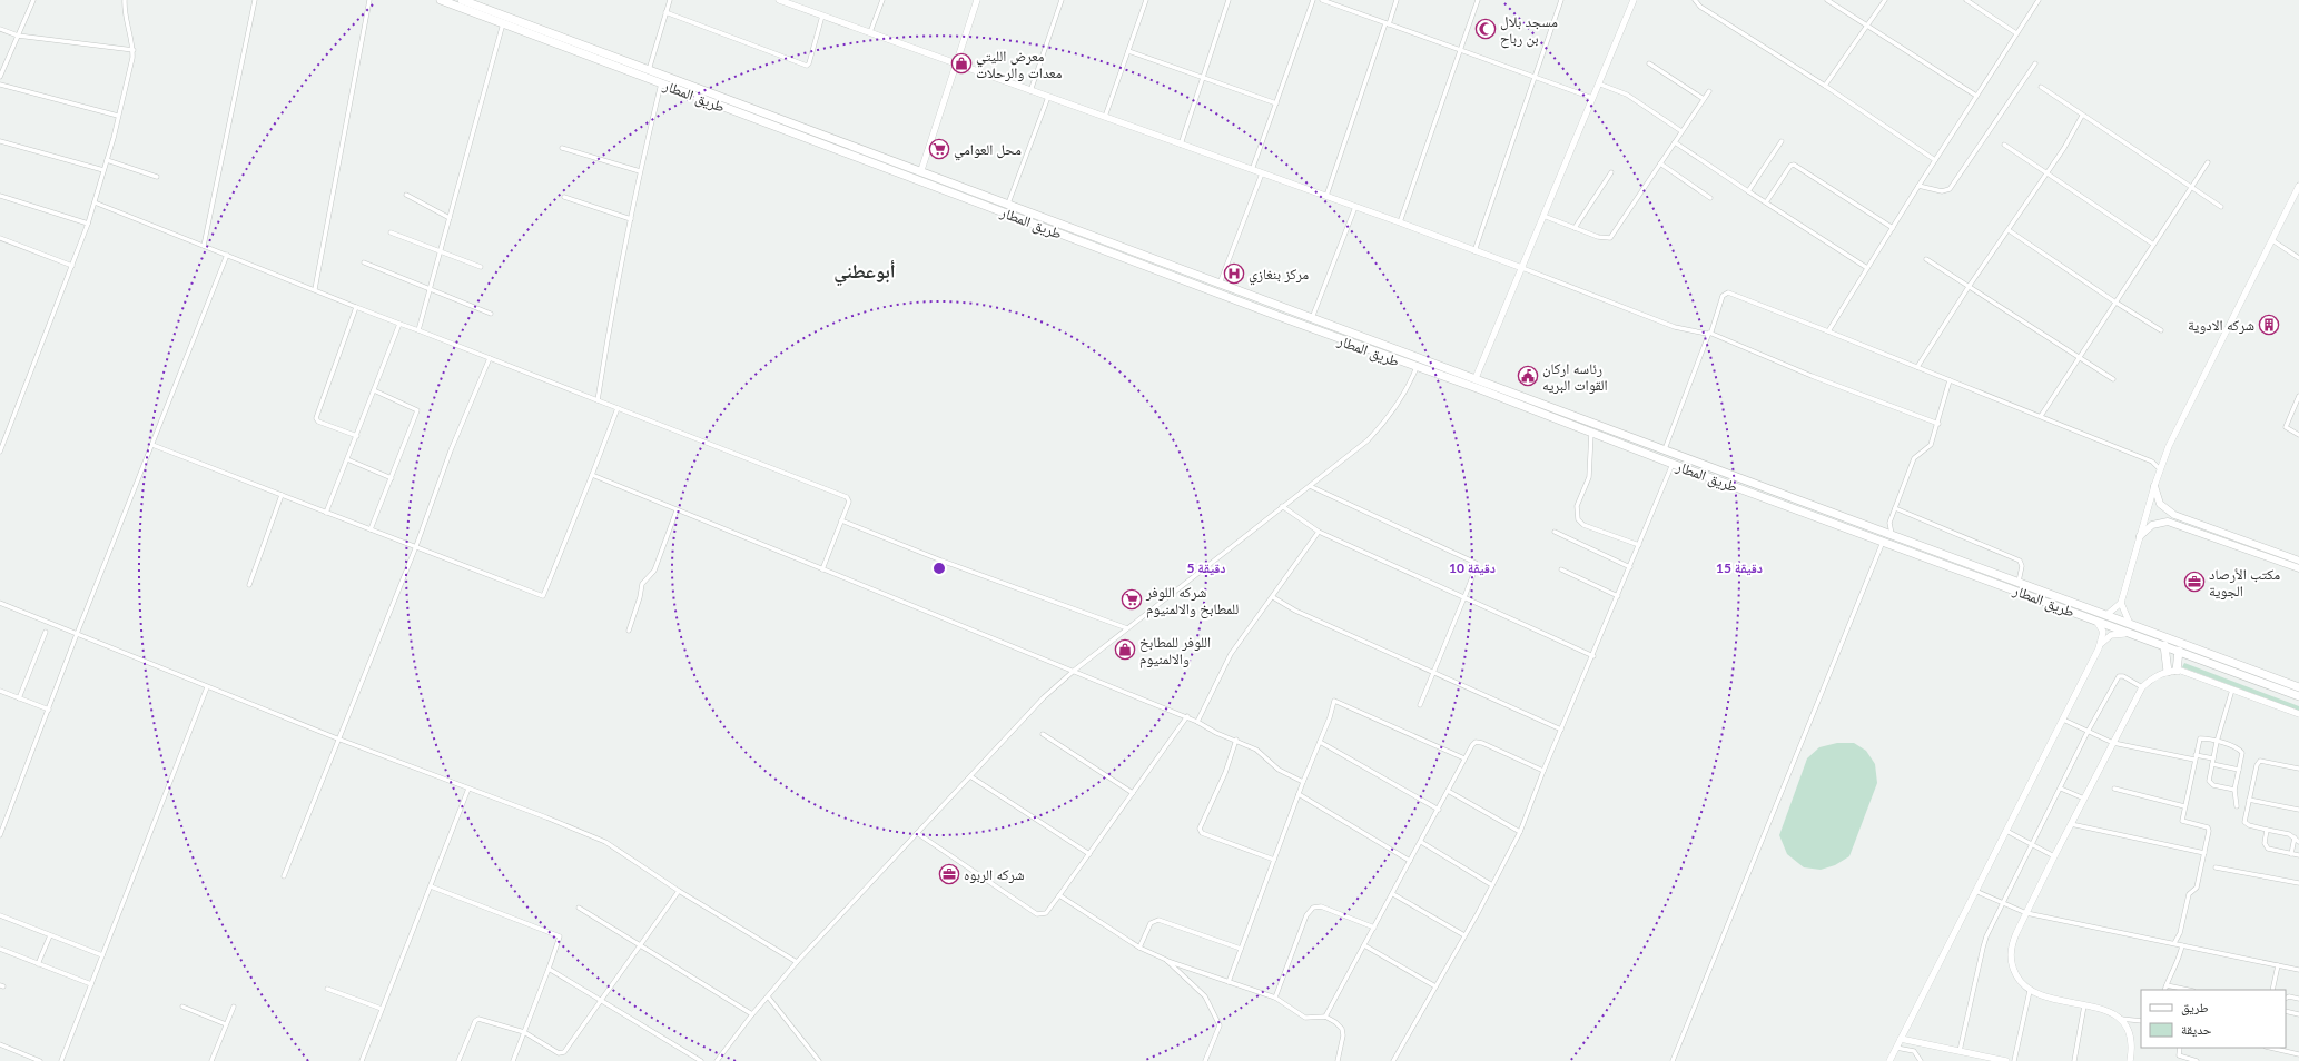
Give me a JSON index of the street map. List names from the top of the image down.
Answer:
{
  "streets": {
    "highway": ["طريق المطار"]
  },
  "districts": ["أبوعطني"],
  "places": {
    "mosque": ["مسجد بلال بن رباح"],
    "shop": ["معرض الليتي معدات والرحلات", "اللوفر للمطابخ والالمنيوم"],
    "supermarket": ["محل العوامي", "شركه اللوفر للمطابخ والالمنيوم"],
    "hospital": ["مركز بنغازي"],
    "building": ["شركه الادوية"],
    "public building": ["رئاسه اركان القوات البريه"],
    "office": ["مكتب الأرصاد الجوية", "شركه الربوه"]
  },
  "legend": ["طريق", "حديقة"],
  "rings": ["5 دقيقة", "10 دقيقة", "15 دقيقة"]
}
